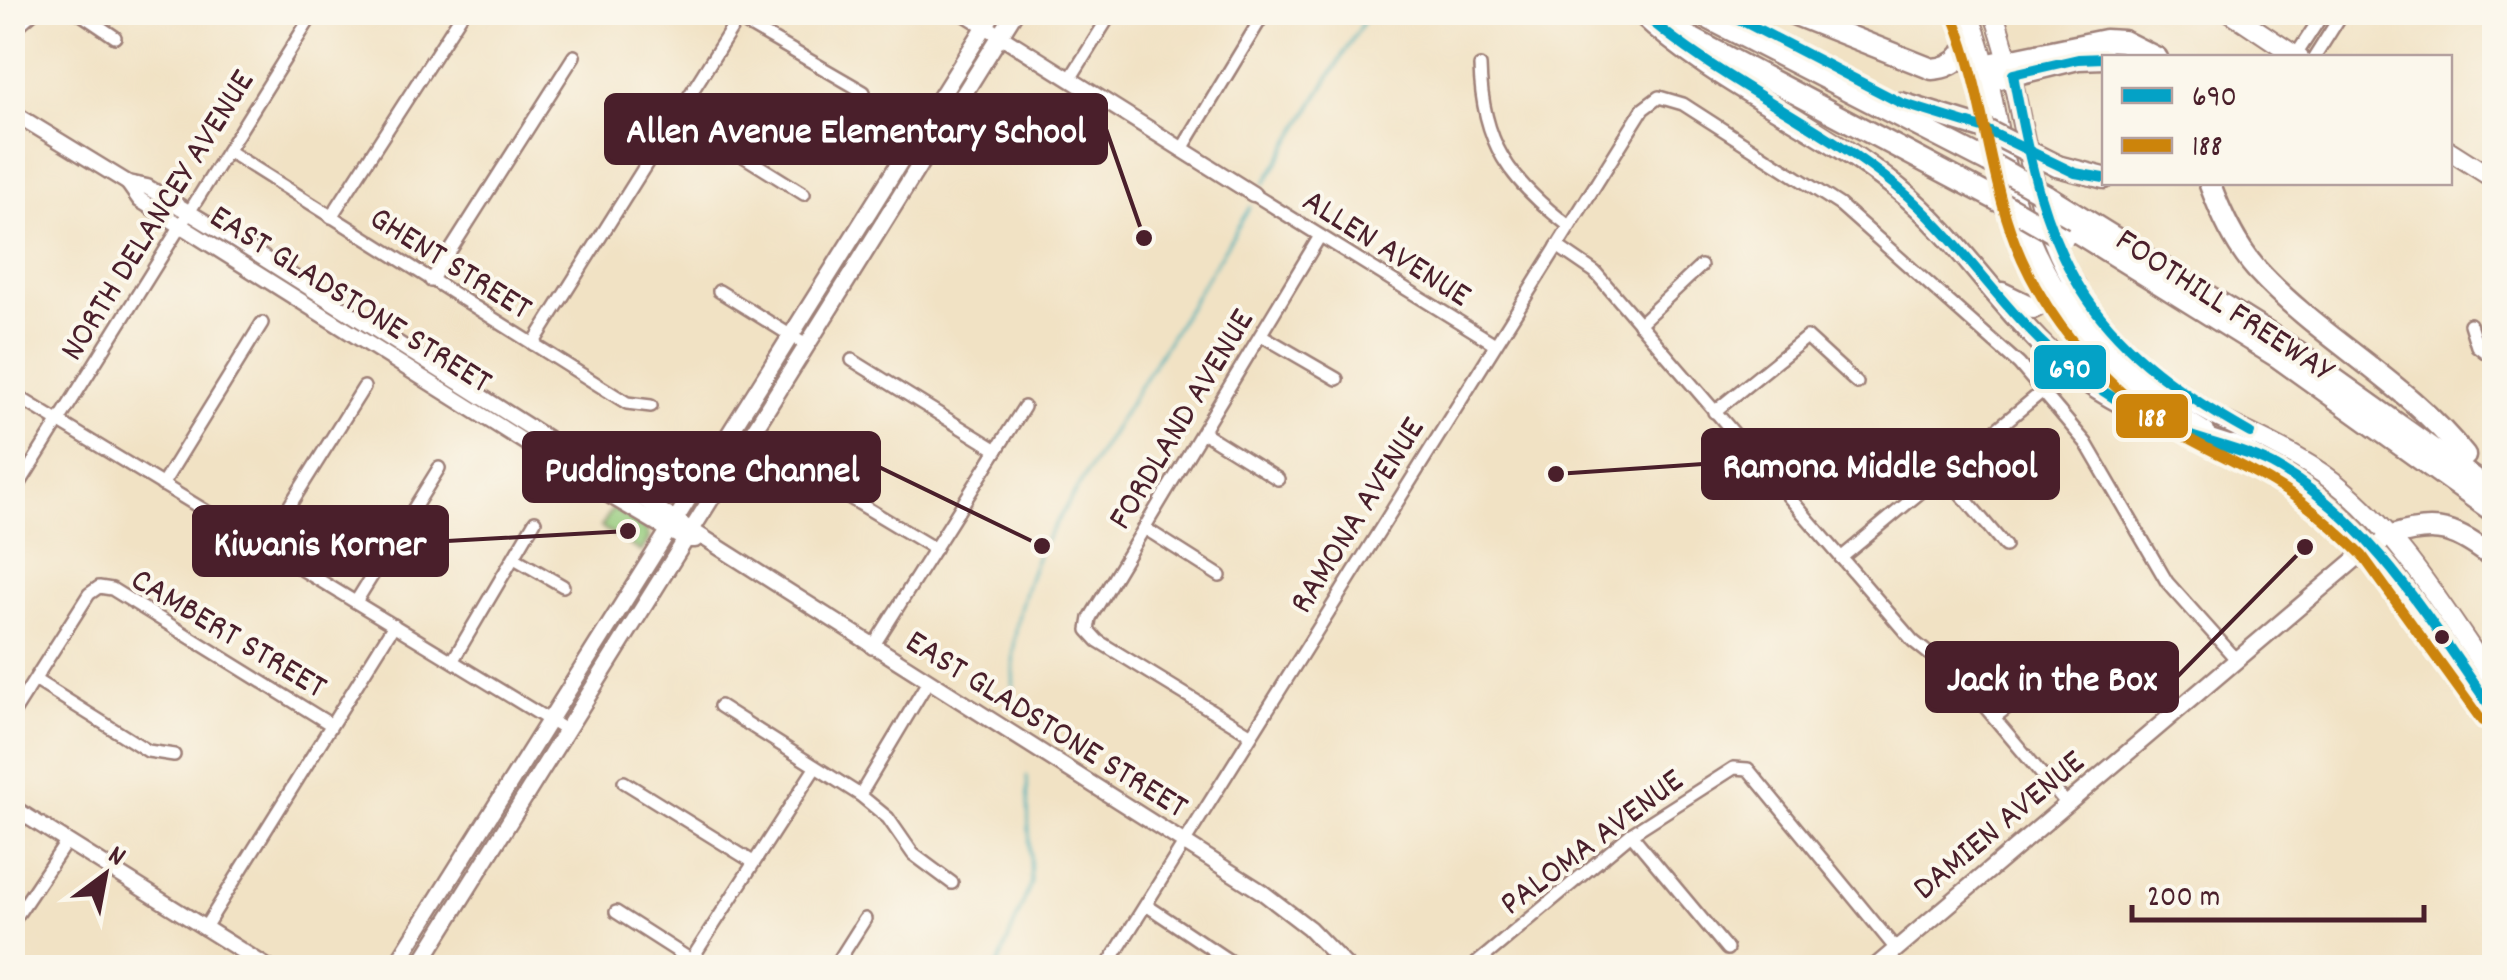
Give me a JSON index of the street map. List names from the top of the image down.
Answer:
{
  "streets": {
    "highway": ["FOOTHILL FREEWAY"],
    "main road": ["DAMIEN AVENUE"],
    "street": [
      "NORTH DELANCEY AVENUE",
      "ALLEN AVENUE",
      "GHENT STREET",
      "EAST GLADSTONE STREET",
      "FORDLAND AVENUE",
      "RAMONA AVENUE",
      "CAMBERT STREET",
      "PALOMA AVENUE"
    ]
  },
  "crossings": [
    ["NORTH DELANCEY AVENUE", "GHENT STREET"],
    ["NORTH DELANCEY AVENUE", "EAST GLADSTONE STREET"],
    ["ALLEN AVENUE", "FORDLAND AVENUE"],
    ["ALLEN AVENUE", "RAMONA AVENUE"],
    ["EAST GLADSTONE STREET", "RAMONA AVENUE"],
    ["FORDLAND AVENUE", "RAMONA AVENUE"],
    ["DAMIEN AVENUE", "PALOMA AVENUE"]
  ],
  "places": [
    "Allen Avenue Elementary School",
    "Ramona Middle School",
    "Kiwanis Korner",
    "Puddingstone Channel",
    "Jack in the Box"
  ],
  "lines": ["transit line 690", "transit line 188"],
  "legend": ["690", "188"],
  "scale_bar": "200 m",
  "north": "top right"
}
